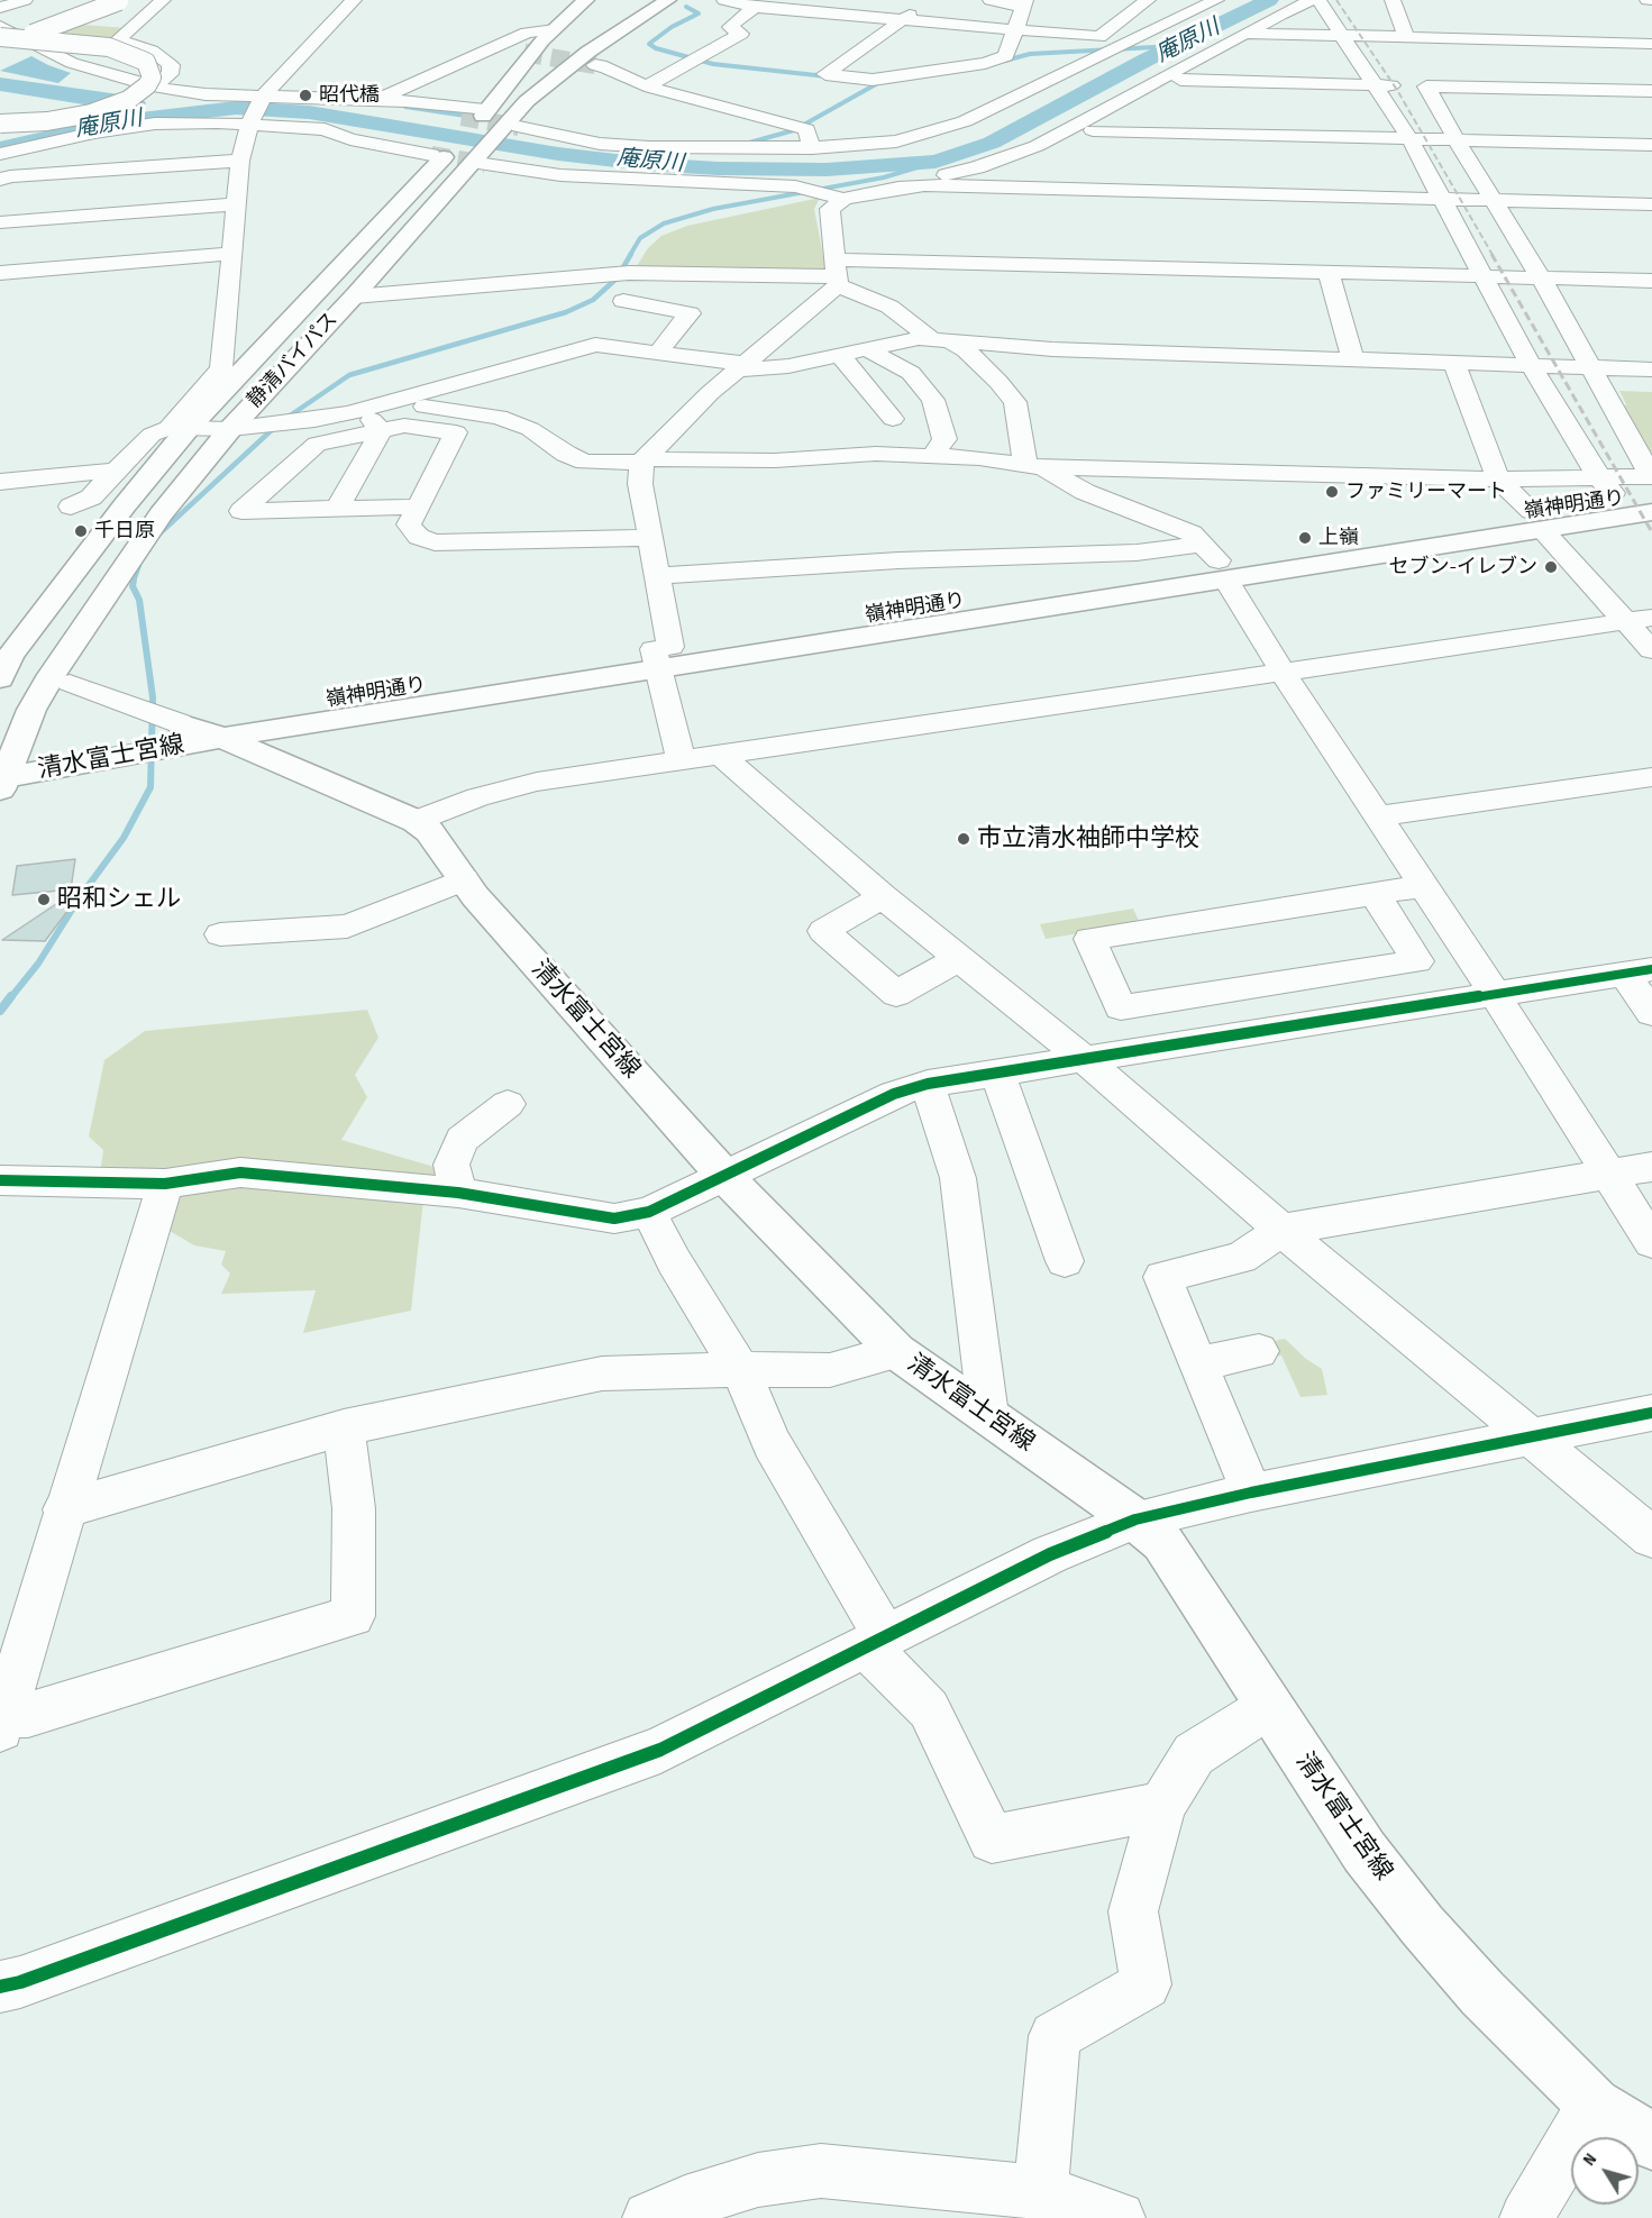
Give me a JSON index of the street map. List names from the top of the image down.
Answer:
{
  "streets": {
    "main road": ["静清バイパス", "嶺神明通り", "清水富士宮線"]
  },
  "crossings": [
    ["静清バイパス", "清水富士宮線"],
    ["嶺神明通り", "清水富士宮線"]
  ],
  "water": ["庵原川"],
  "places": [
    "昭代橋",
    "ファミリーマート",
    "千日原",
    "上嶺",
    "セブン-イレブン",
    "市立清水袖師中学校",
    "昭和シェル"
  ],
  "north": "top left"
}
